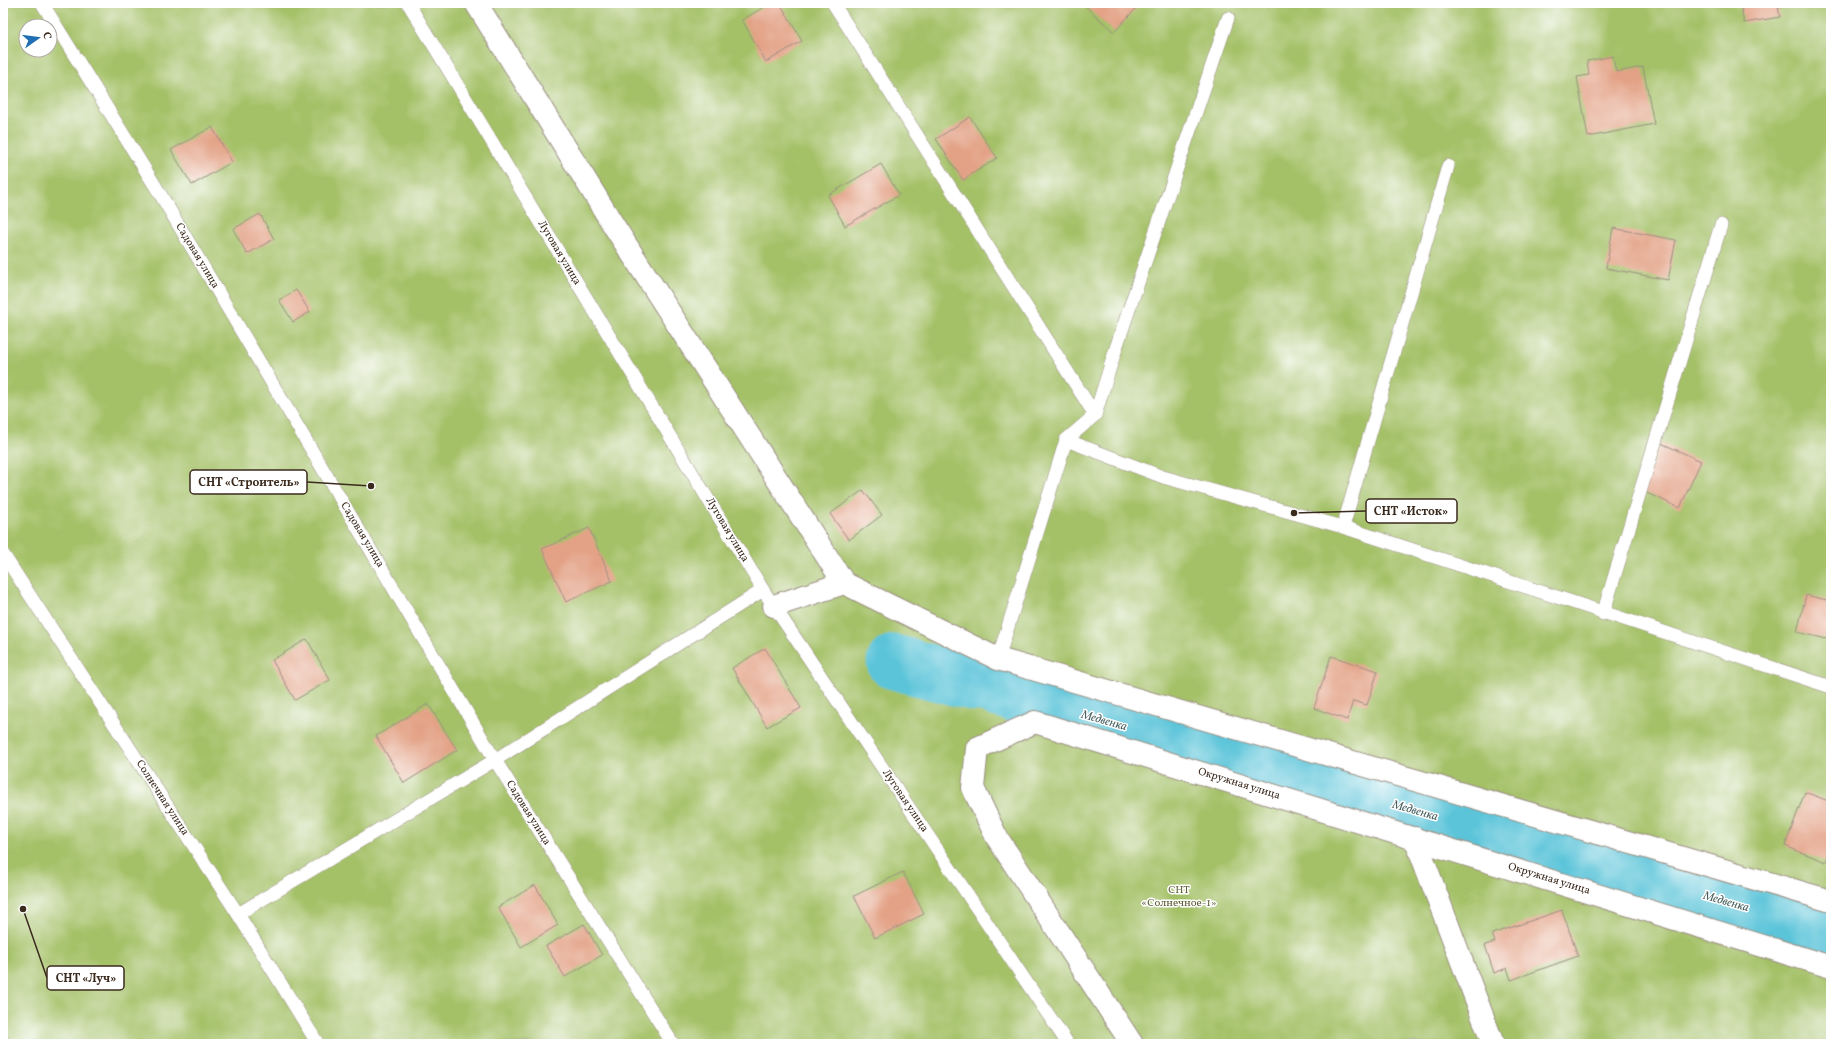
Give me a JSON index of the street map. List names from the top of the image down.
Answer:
{
  "streets": {
    "street": ["Окружная улица"],
    "lane": ["Луговая улица", "Садовая улица", "Солнечная улица"]
  },
  "water": ["Медвенка"],
  "parks": ["СНТ «Солнечное-1»"],
  "places": ["СНТ «Строитель»", "СНТ «Исток»", "СНТ «Луч»"],
  "north": "right"
}
